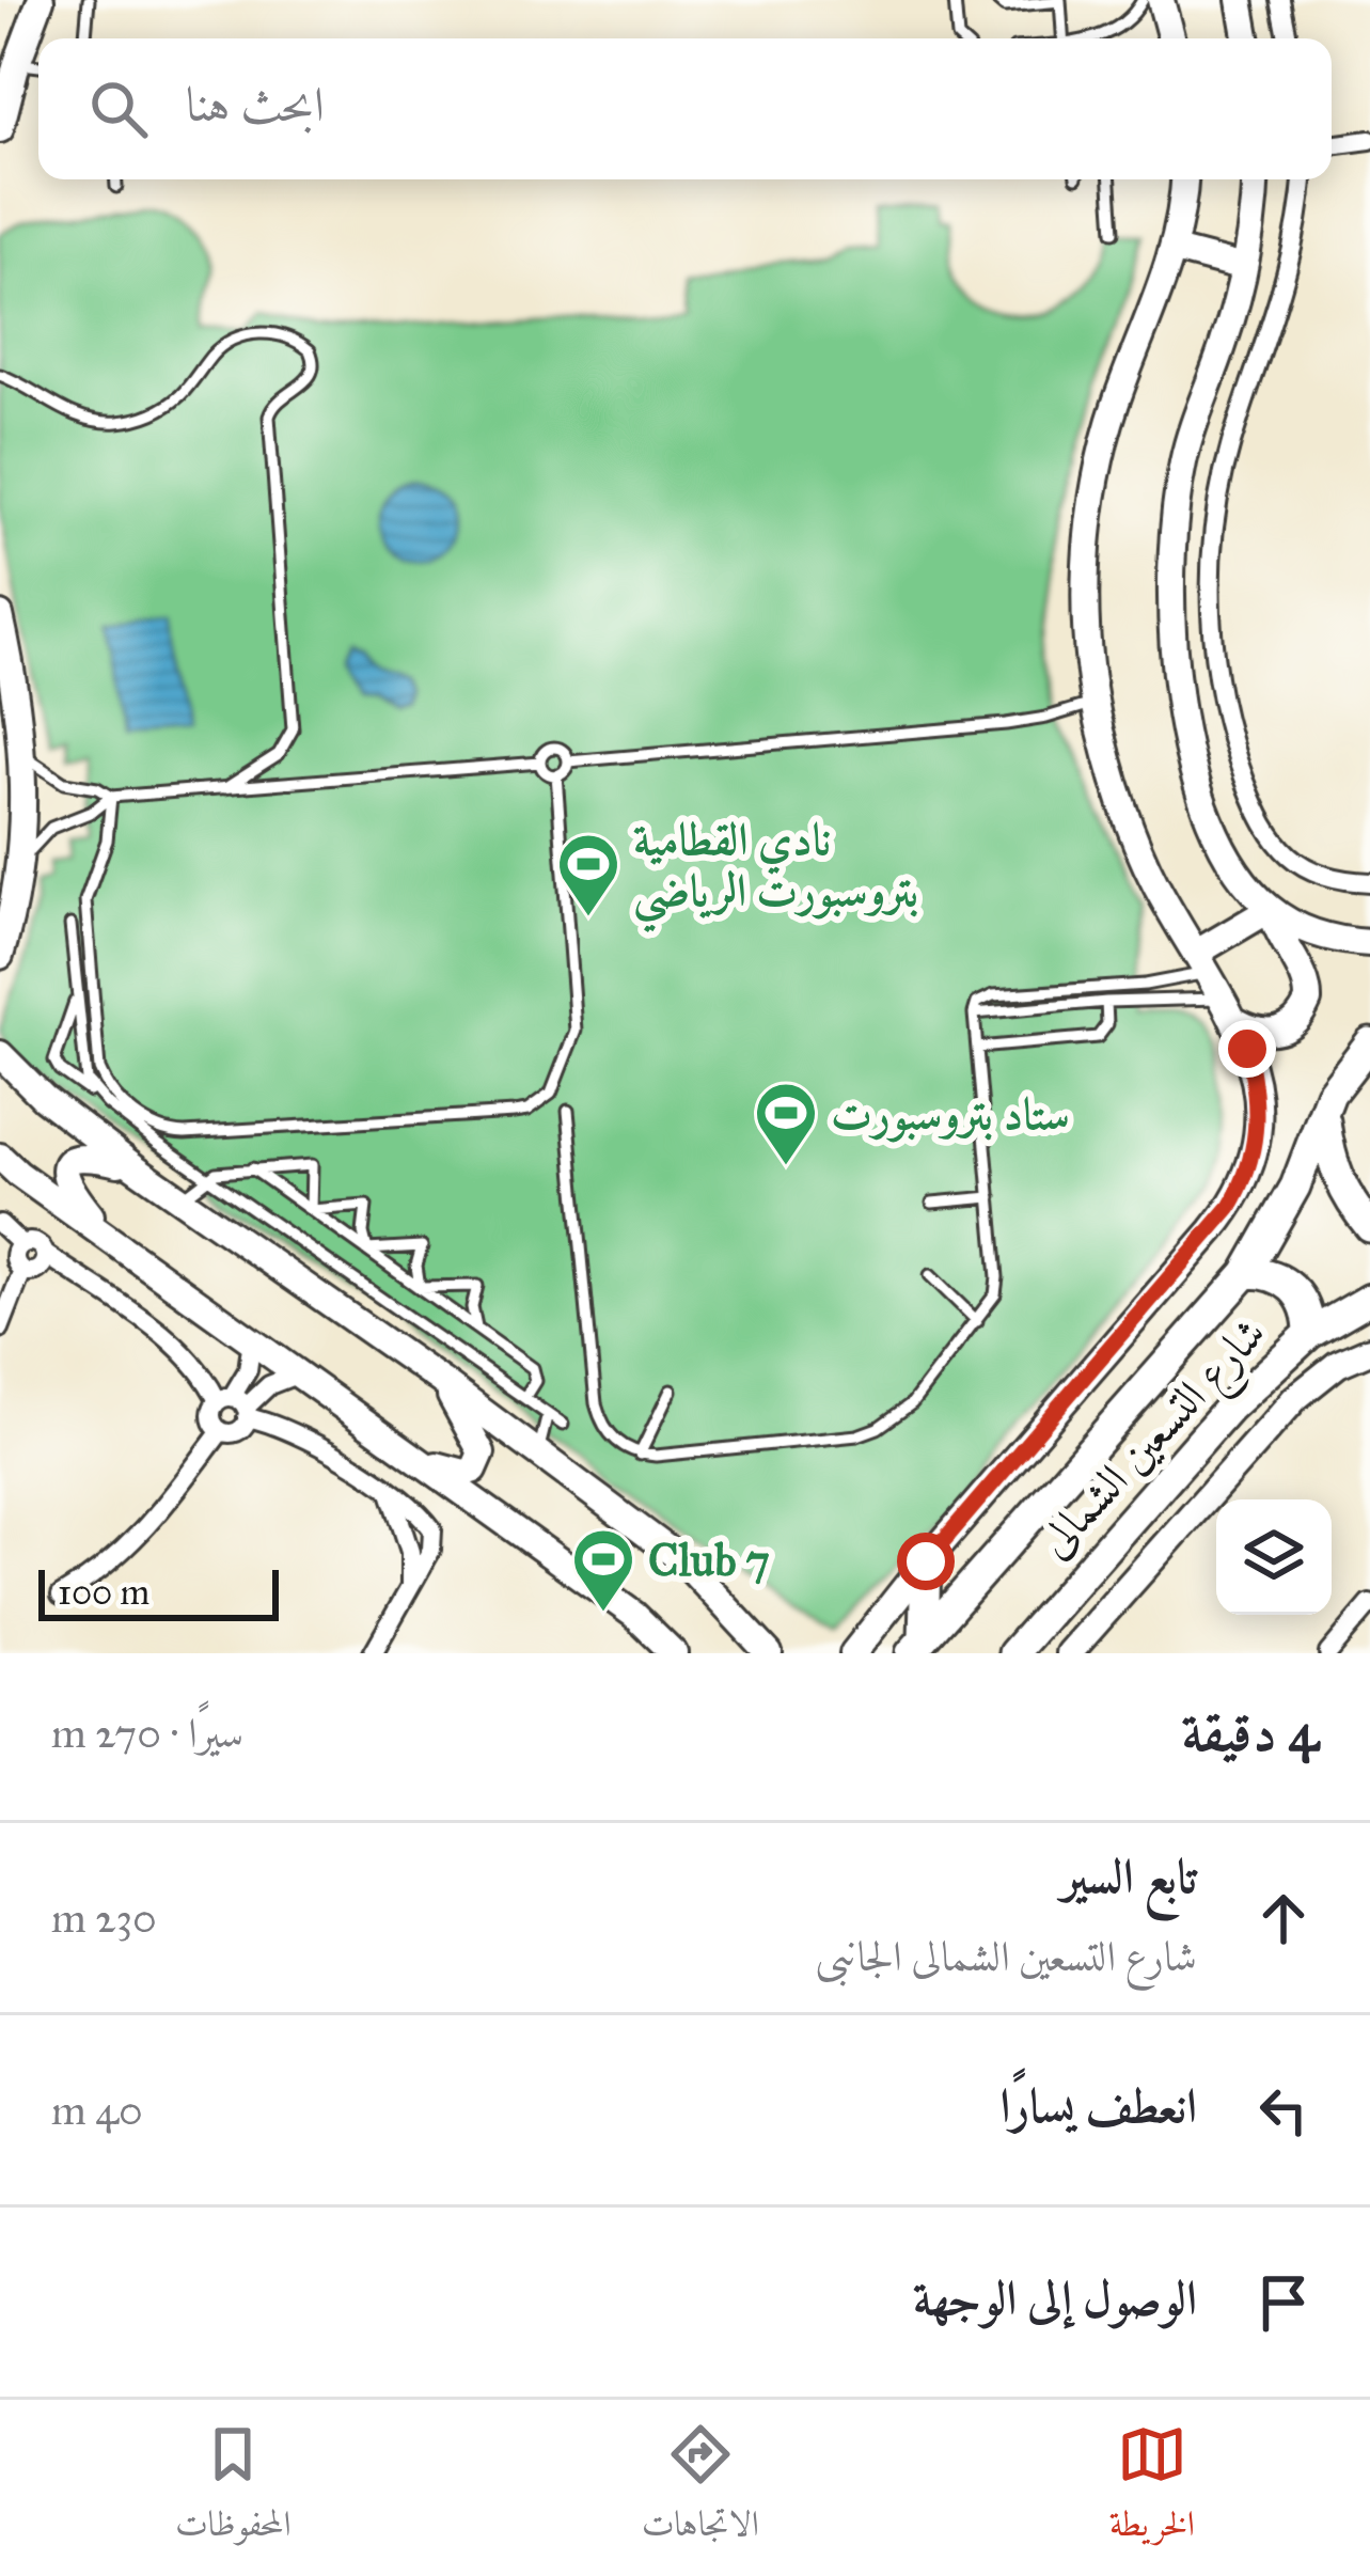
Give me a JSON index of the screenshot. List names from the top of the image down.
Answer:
{
  "streets": {
    "main road": ["شارع التسعين الشمالى"]
  },
  "places": {
    "sports": ["نادي القطامية بتروسبورت الرياضي", "ستاد بتروسبورت", "Club 7"]
  },
  "scale_bar": "100 m",
  "page": {
    "search": "ابحث هنا",
    "scale": "100 m",
    "heading": ["4 دقيقة", "سيرًا · 270 m"],
    "list": [
      ["تابع السير", "شارع التسعين الشمالى الجانبى", "230 m"],
      ["انعطف يسارًا", "40 m"],
      "الوصول إلى الوجهة"
    ],
    "nav": ["الخريطة", "الاتجاهات", "المحفوظات"]
  }
}
